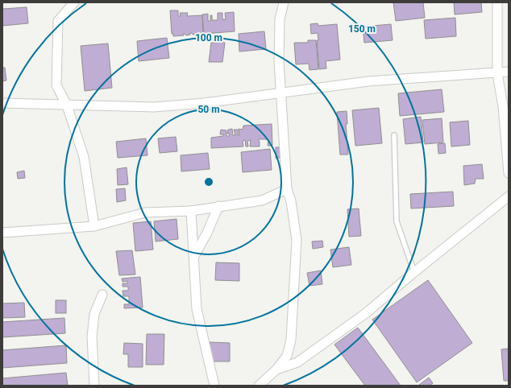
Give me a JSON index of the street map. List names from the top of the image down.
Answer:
{
  "rings": ["150 m", "100 m", "50 m"]
}
